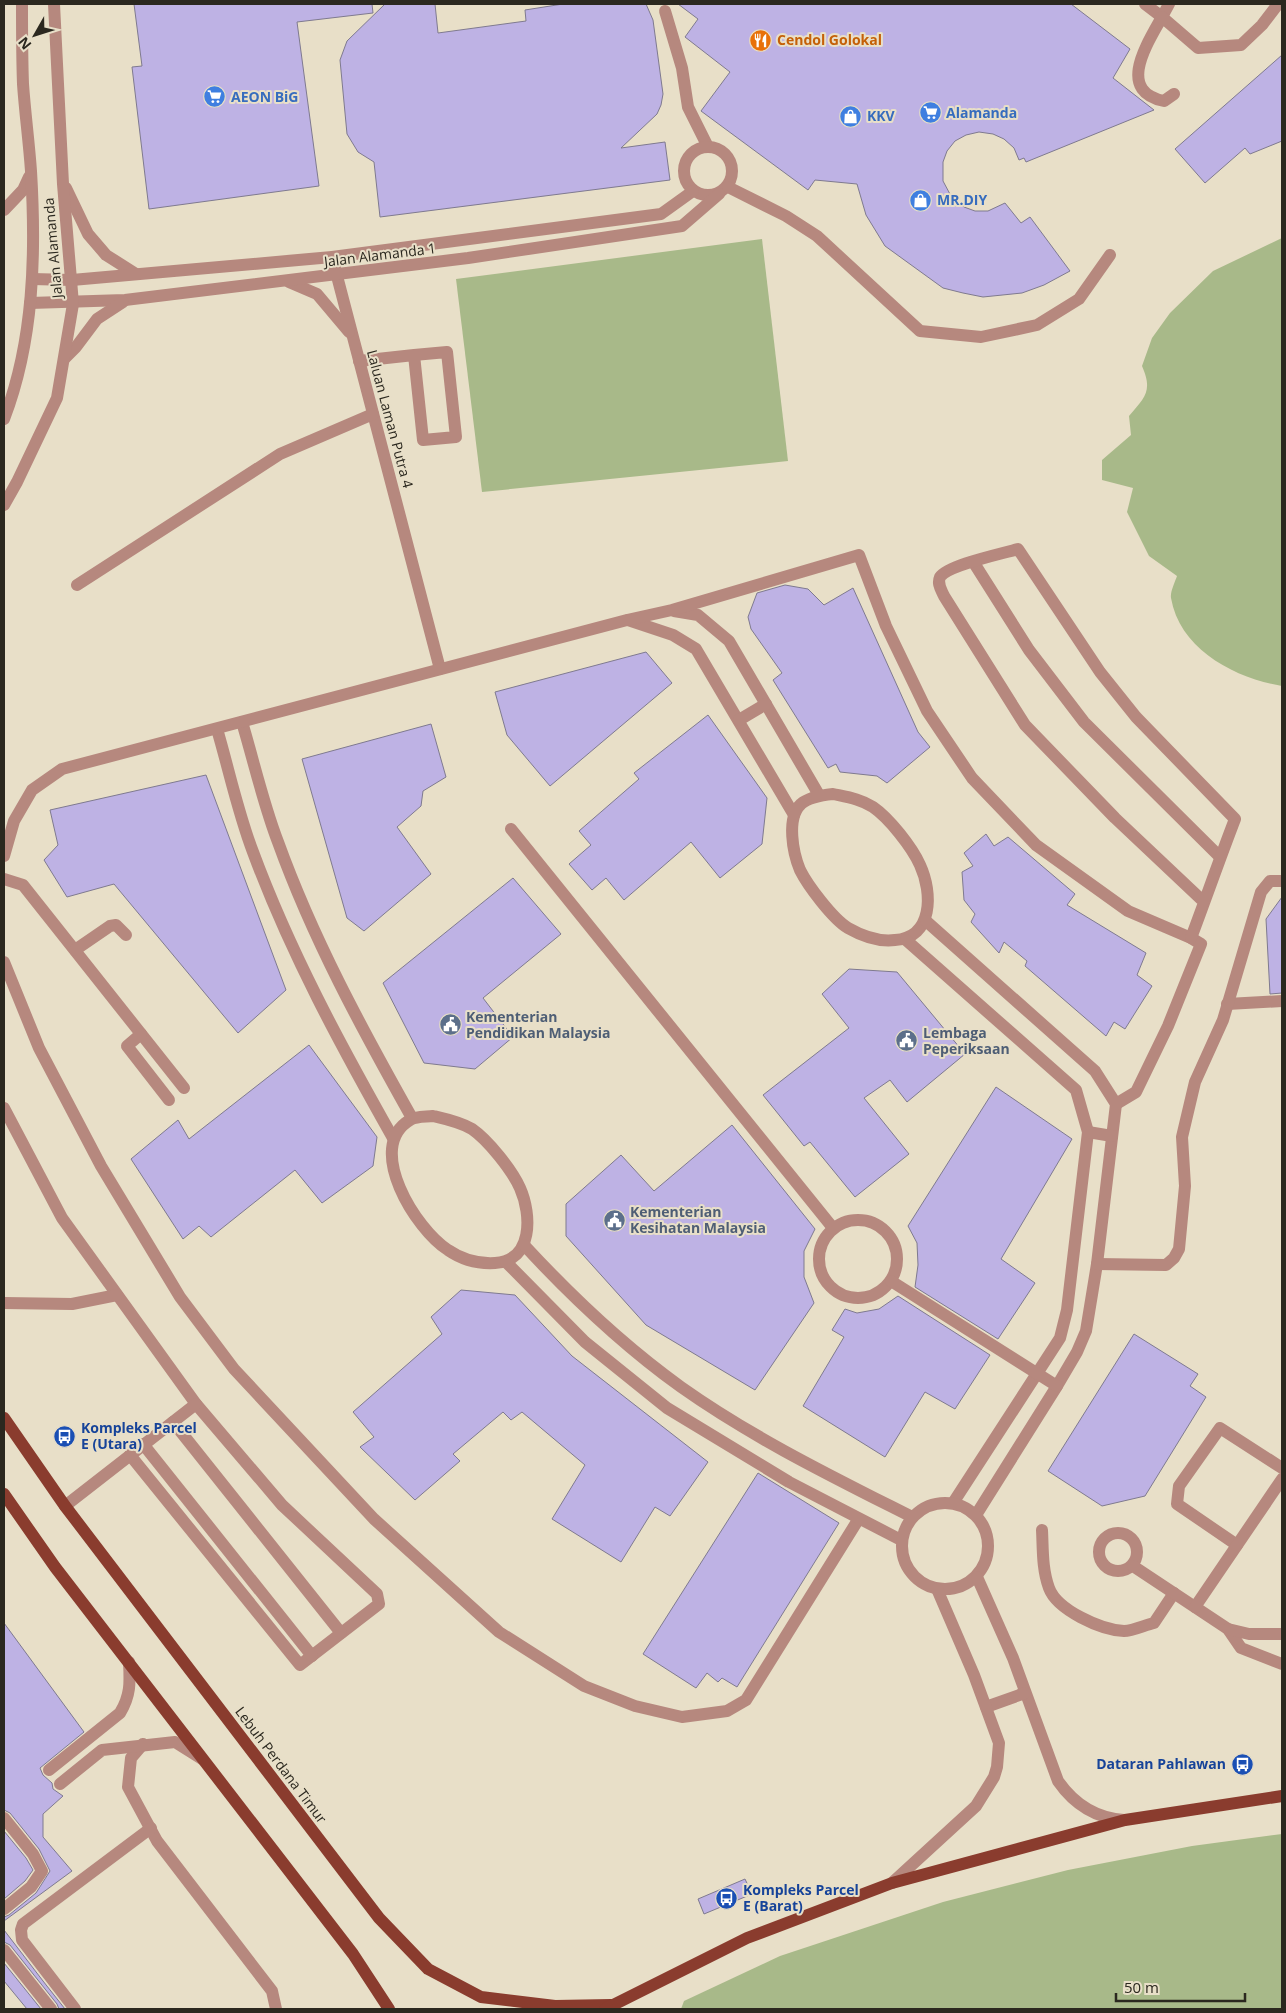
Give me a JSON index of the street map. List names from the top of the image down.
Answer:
{
  "streets": {
    "main road": ["Lebuh Perdana Timur"],
    "street": ["Jalan Alamanda", "Jalan Alamanda 1", "Laluan Laman Putra 4"]
  },
  "crossings": [
    ["Jalan Alamanda", "Jalan Alamanda 1"],
    ["Jalan Alamanda 1", "Laluan Laman Putra 4"]
  ],
  "places": {
    "restaurant": ["Cendol Golokal"],
    "supermarket": ["AEON BiG", "Alamanda"],
    "shop": ["KKV", "MR.DIY"],
    "public building": ["Kementerian Pendidikan Malaysia", "Lembaga Peperiksaan", "Kementerian Kesihatan Malaysia"],
    "bus stop": ["Kompleks Parcel E (Utara)", "Dataran Pahlawan", "Kompleks Parcel E (Barat)"]
  },
  "scale_bar": "50 m",
  "north": "bottom left"
}
